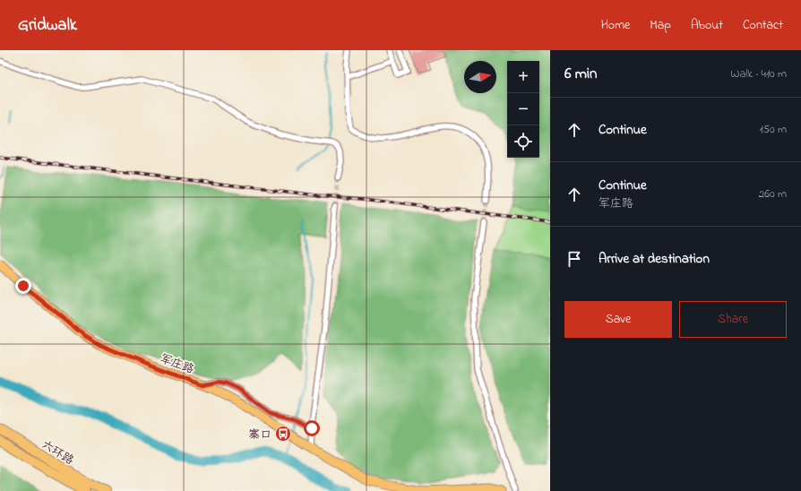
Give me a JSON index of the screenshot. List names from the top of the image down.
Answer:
{
  "streets": {
    "highway": ["六环路"],
    "main road": ["军庄路"]
  },
  "places": {
    "bus stop": ["寨口"]
  },
  "north": "right",
  "page": {
    "header": "Gridwalk",
    "nav": [
      "Home",
      "Map",
      "About",
      "Contact"
    ],
    "heading": ["6 min", "Walk · 410 m"],
    "map_buttons": ["+", "−"],
    "list": [
      ["Continue", "150 m"],
      ["Continue", "军庄路", "260 m"],
      "Arrive at destination"
    ],
    "buttons": ["Save", "Share"]
  }
}
